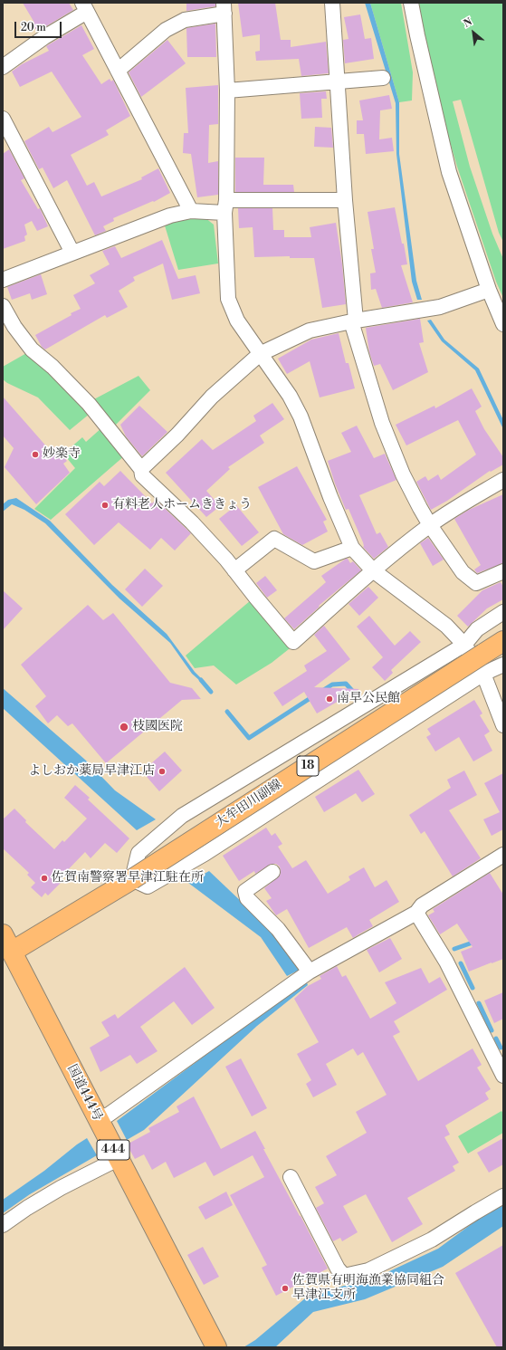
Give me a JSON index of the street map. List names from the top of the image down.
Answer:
{
  "streets": {
    "main road": [
      "18",
      "大牟田川副線",
      "国道444号",
      "444"
    ]
  },
  "crossings": [
    ["大牟田川副線", "国道444号"]
  ],
  "places": [
    "妙楽寺",
    "有料老人ホームききょう",
    "南早公民館",
    "枝國医院",
    "よしおか薬局早津江店",
    "佐賀南警察署早津江駐在所",
    "佐賀県有明海漁業協同組合 早津江支所"
  ],
  "scale_bar": "20 m",
  "north": "top left"
}
